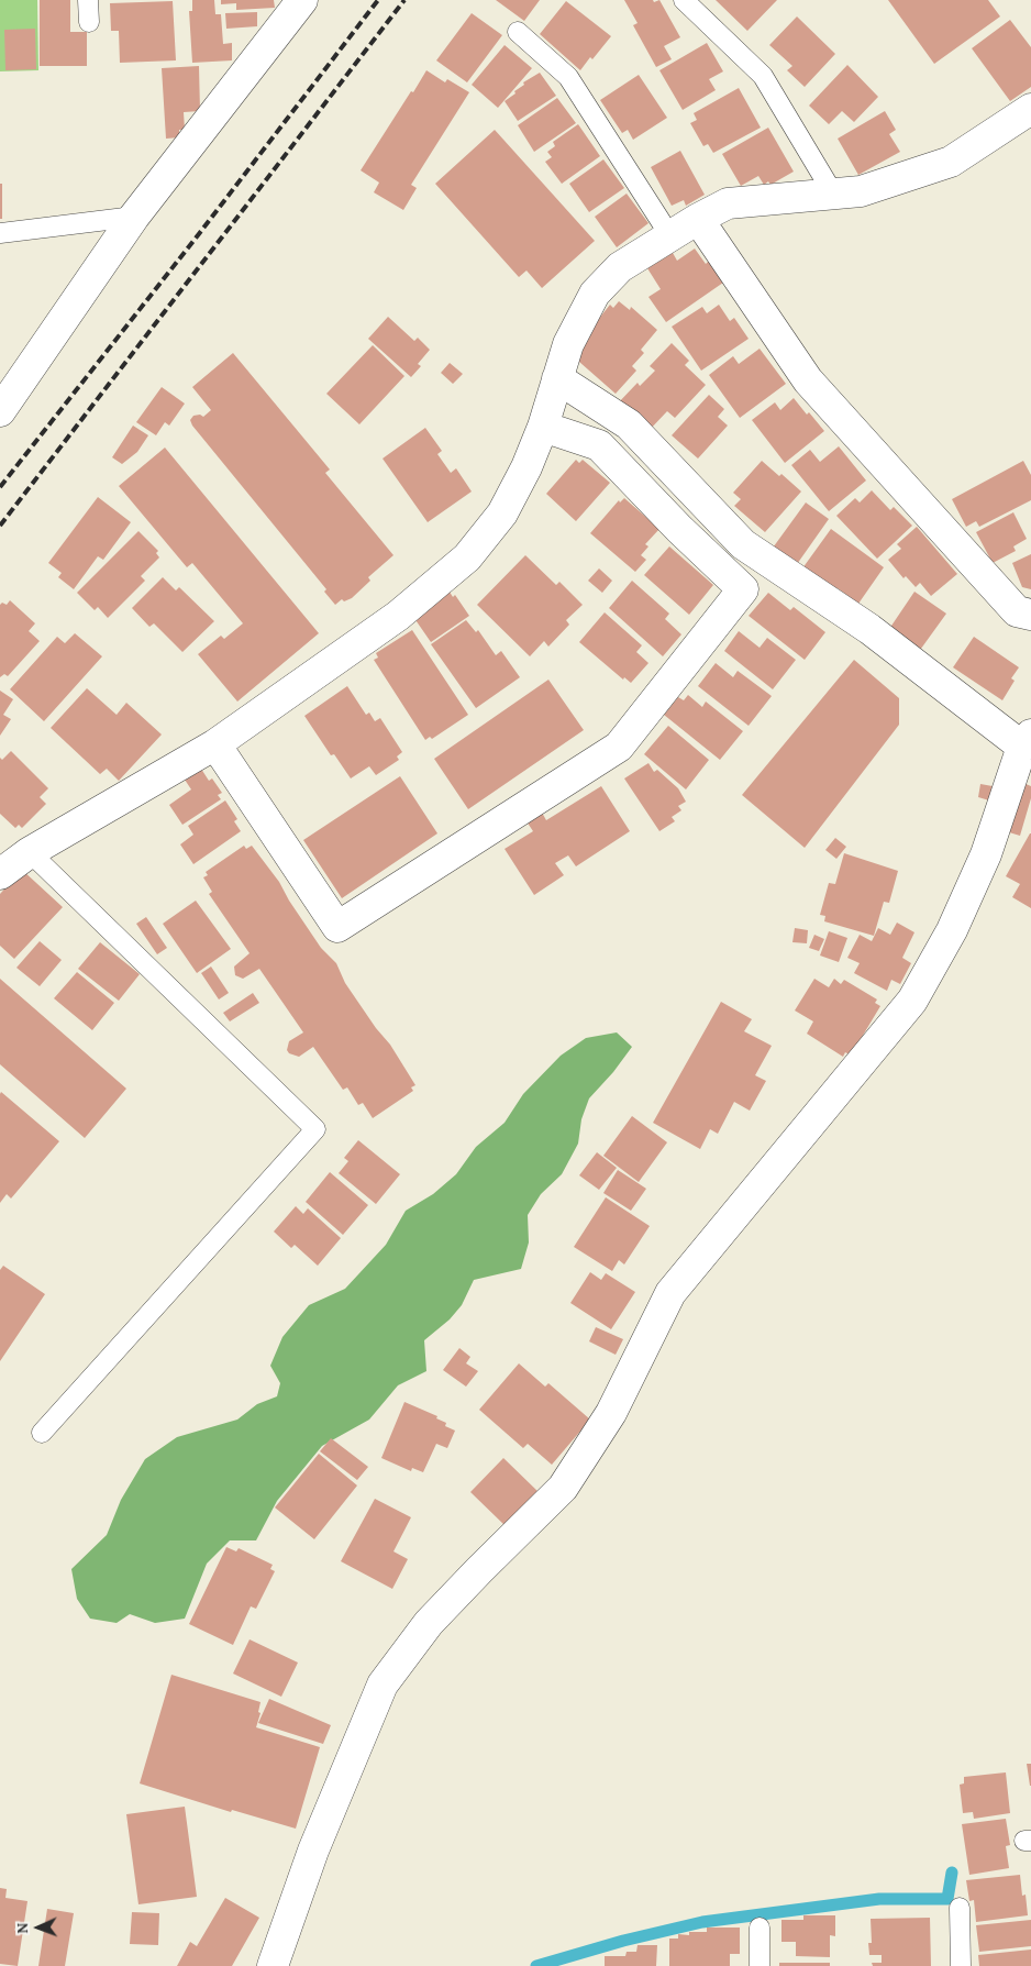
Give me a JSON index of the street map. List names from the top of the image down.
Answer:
{
  "north": "left"
}
